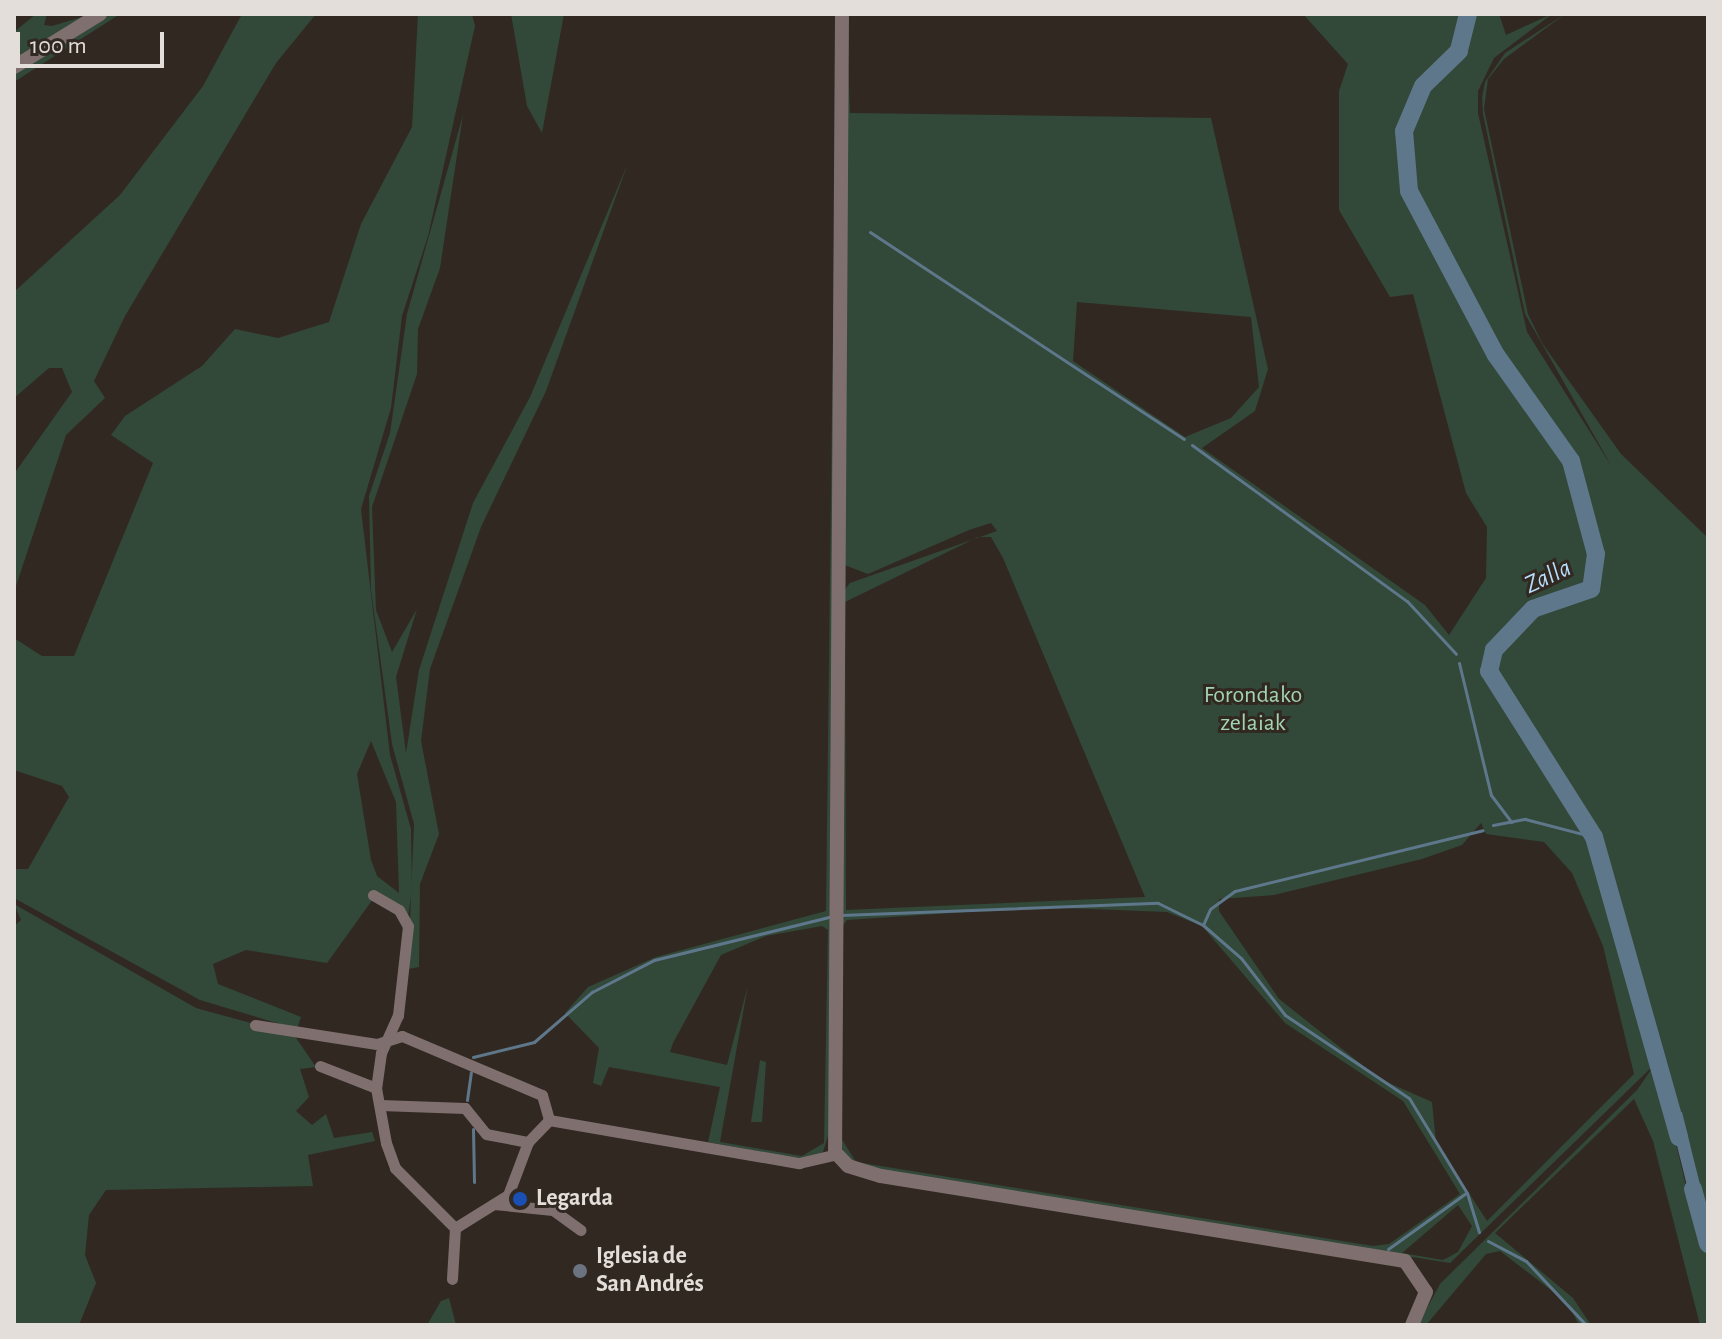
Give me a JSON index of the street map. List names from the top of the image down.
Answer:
{
  "water": ["Zalla"],
  "parks": ["Forondako zelaiak"],
  "places": ["Legarda", "Iglesia de San Andrés"],
  "scale_bar": "100 m"
}
